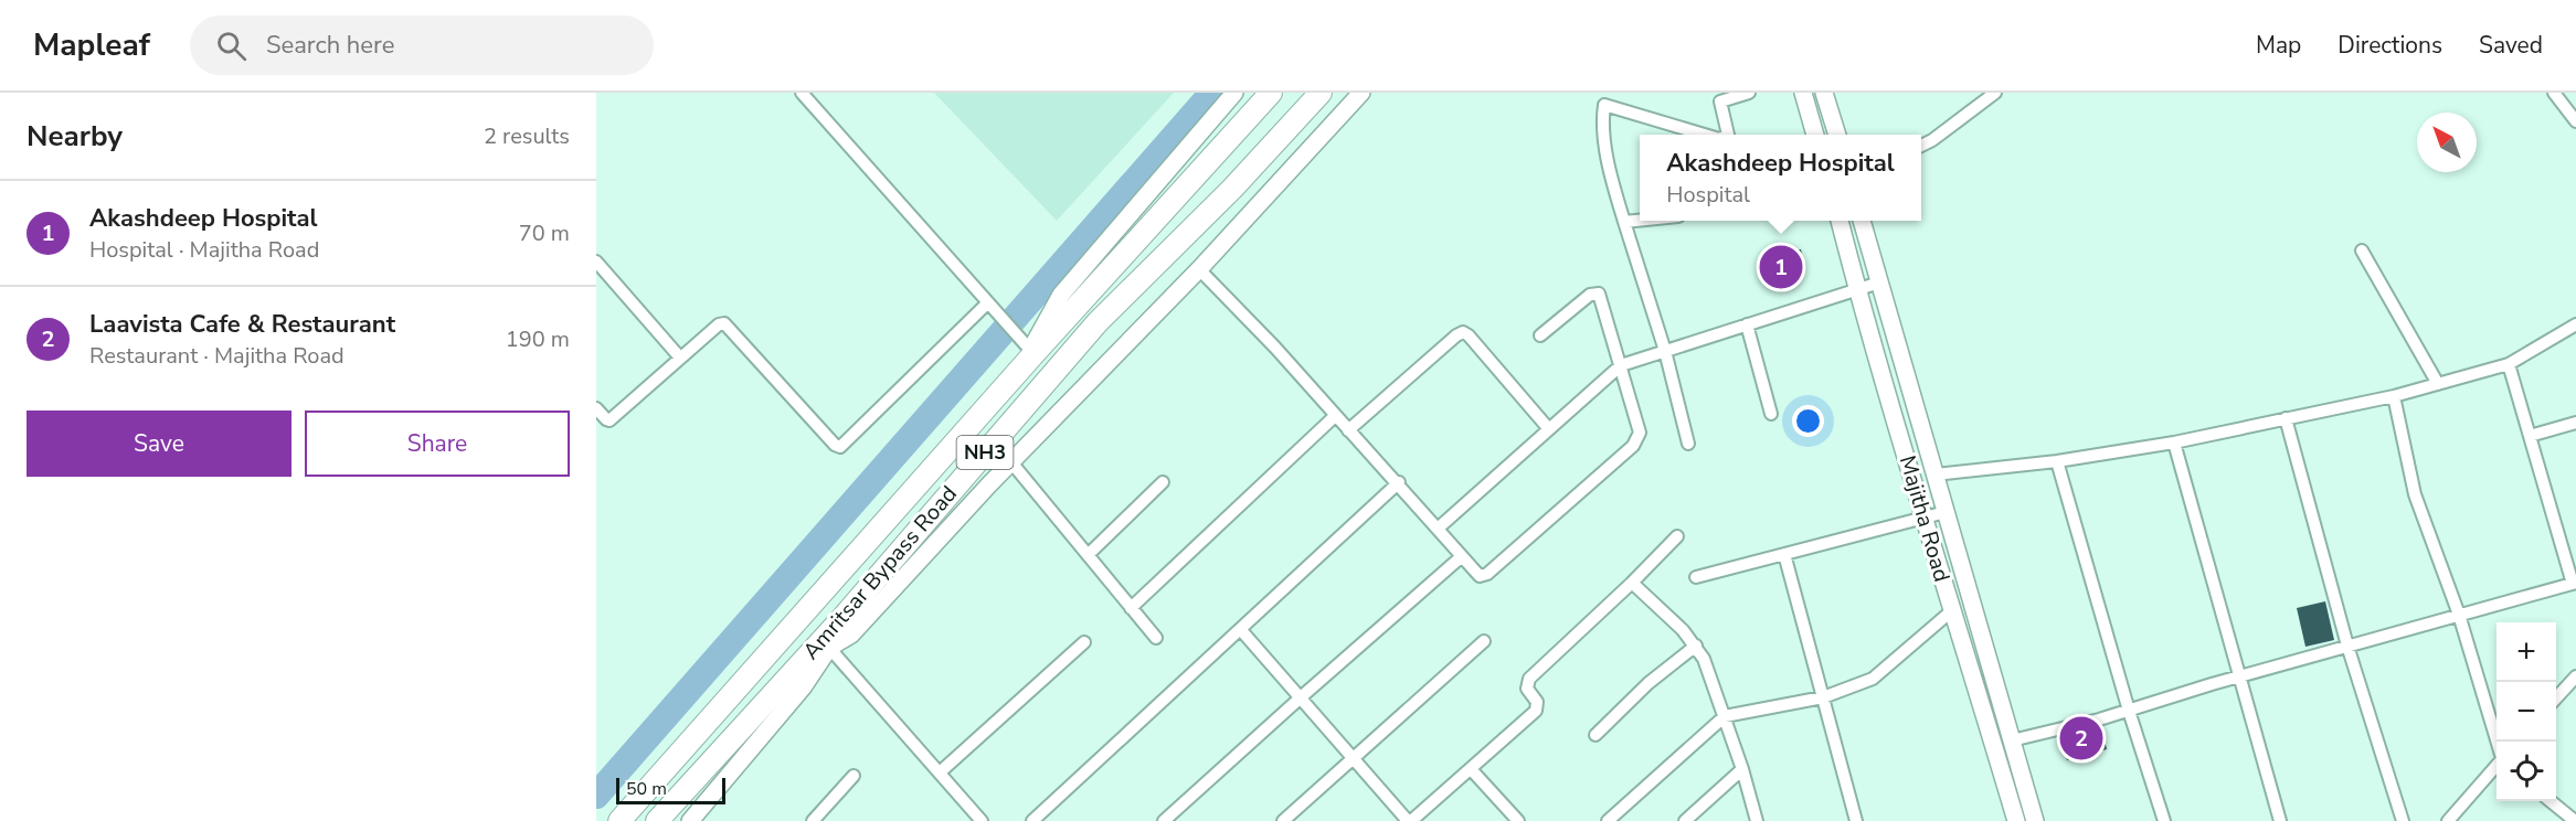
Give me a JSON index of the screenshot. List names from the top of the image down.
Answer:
{
  "streets": {
    "highway": ["NH3", "Amritsar Bypass Road"],
    "street": ["Majitha Road"]
  },
  "scale_bar": "50 m",
  "north": "top left",
  "page": {
    "header": "Mapleaf",
    "search": "Search here",
    "nav": ["Map", "Directions", "Saved"],
    "heading": ["Nearby", "2 results"],
    "popup": ["Akashdeep Hospital", "Hospital"],
    "list": [
      {
        "mark": "1",
        "name": "Akashdeep Hospital",
        "note": "Hospital · Majitha Road",
        "value": "70 m"
      },
      {
        "mark": "2",
        "name": "Laavista Cafe & Restaurant",
        "note": "Restaurant · Majitha Road",
        "value": "190 m"
      }
    ],
    "pins": ["1", "2"],
    "buttons": ["Save", "Share"],
    "map_buttons": ["+", "−"],
    "scale": "50 m"
  }
}
